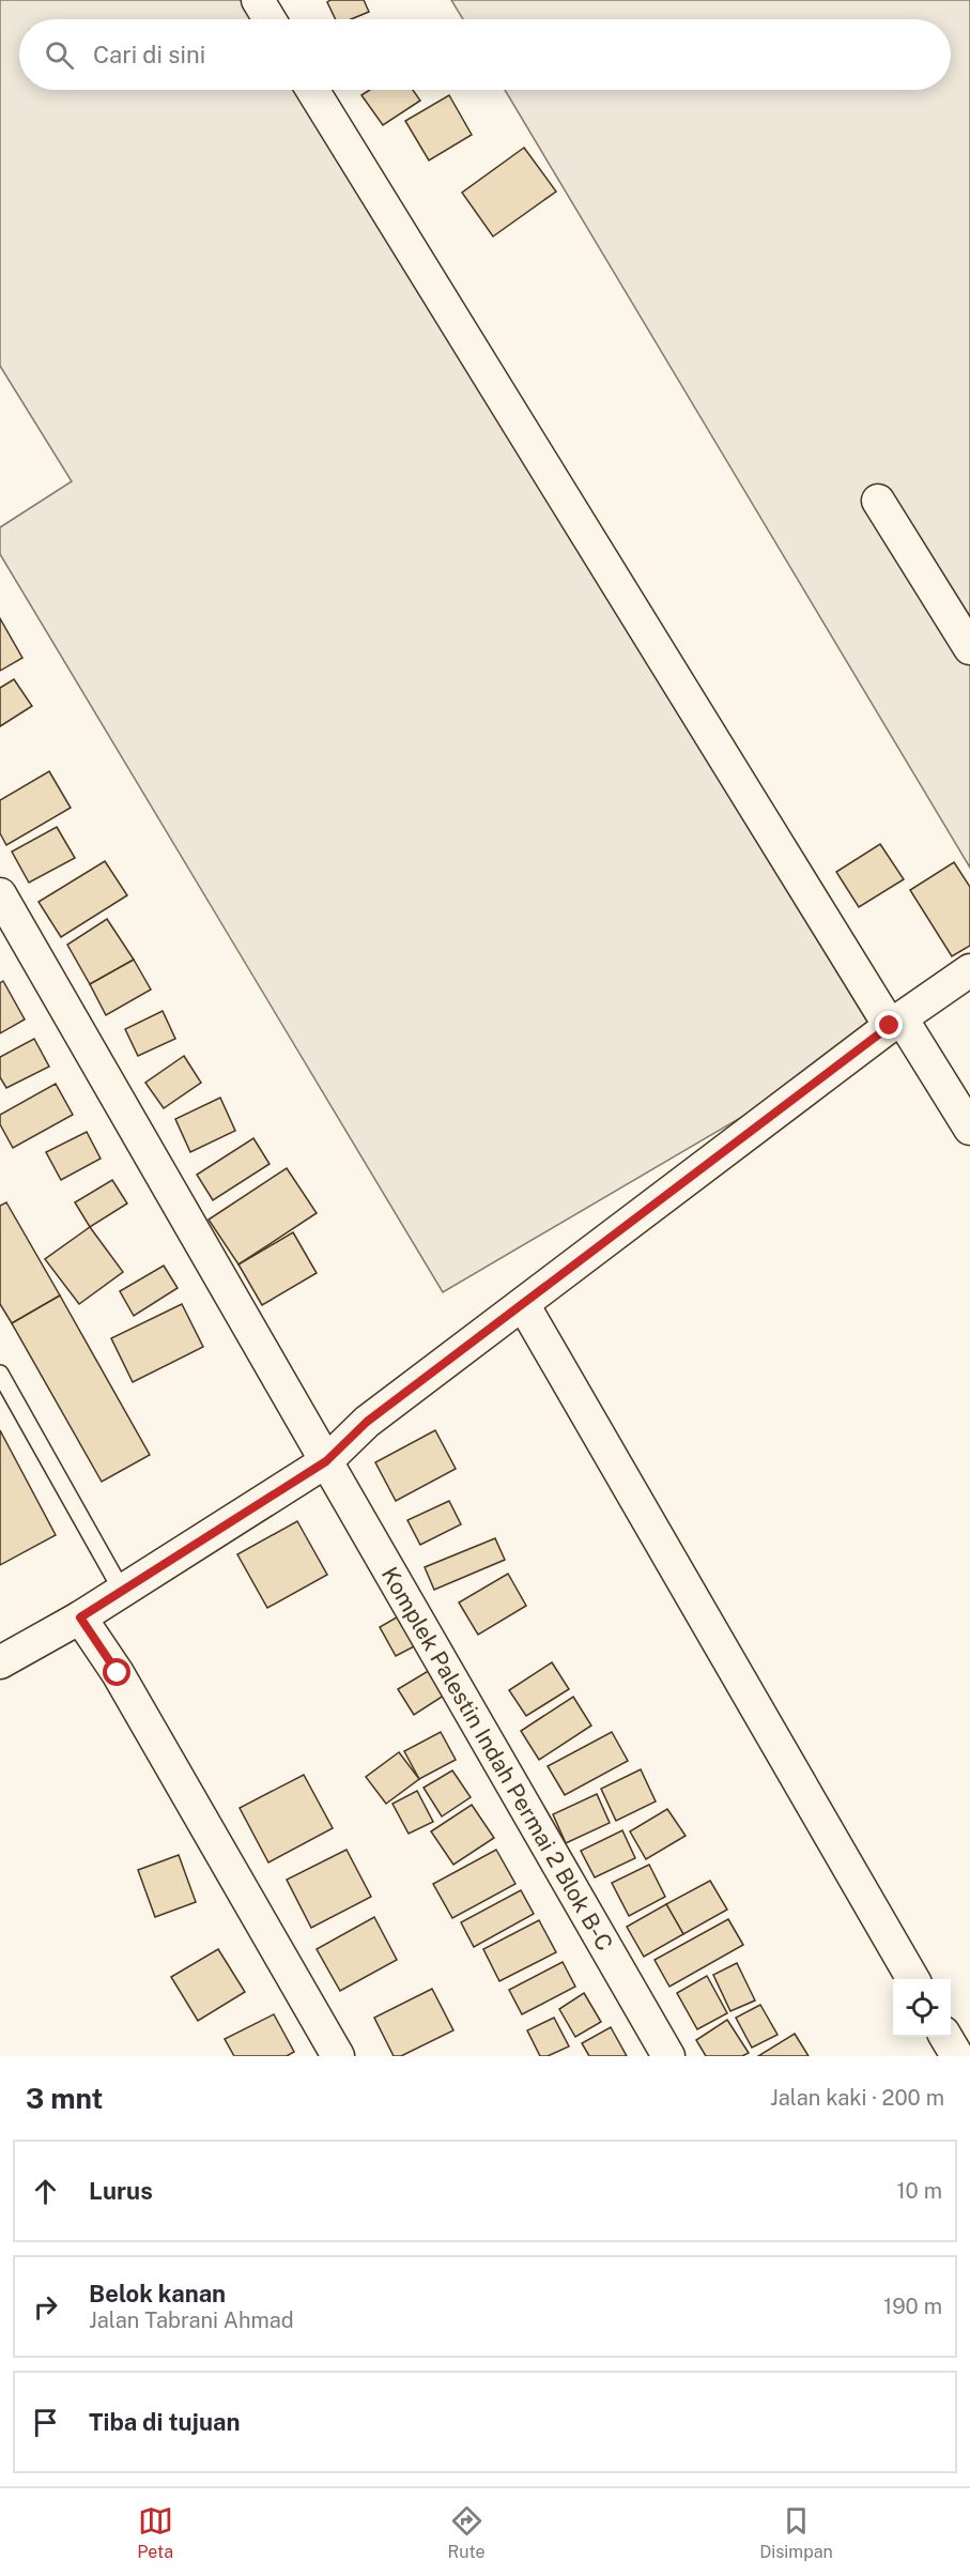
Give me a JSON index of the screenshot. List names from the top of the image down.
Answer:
{
  "streets": {
    "street": ["Komplek Palestin Indah Permai 2 Blok B-C"]
  },
  "page": {
    "search": "Cari di sini",
    "heading": ["3 mnt", "Jalan kaki · 200 m"],
    "list": [
      ["Lurus", "10 m"],
      ["Belok kanan", "Jalan Tabrani Ahmad", "190 m"],
      "Tiba di tujuan"
    ],
    "nav": ["Peta", "Rute", "Disimpan"]
  }
}
